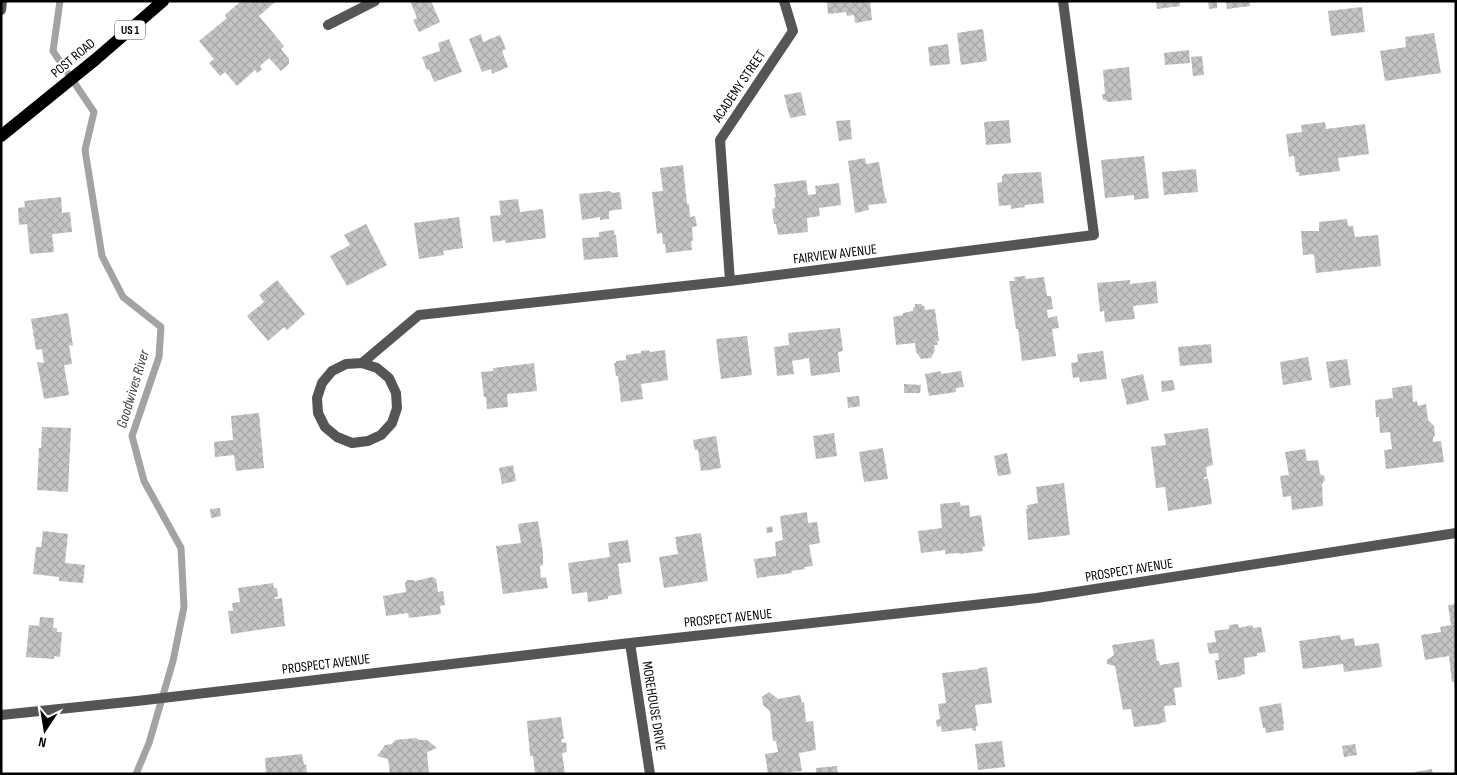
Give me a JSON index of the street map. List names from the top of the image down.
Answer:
{
  "streets": {
    "main road": ["US 1", "POST ROAD"],
    "street": [
      "ACADEMY STREET",
      "FAIRVIEW AVENUE",
      "PROSPECT AVENUE",
      "MOREHOUSE DRIVE"
    ]
  },
  "crossings": [
    ["ACADEMY STREET", "FAIRVIEW AVENUE"],
    ["PROSPECT AVENUE", "MOREHOUSE DRIVE"]
  ],
  "water": ["Goodwives River"],
  "north": "bottom"
}
